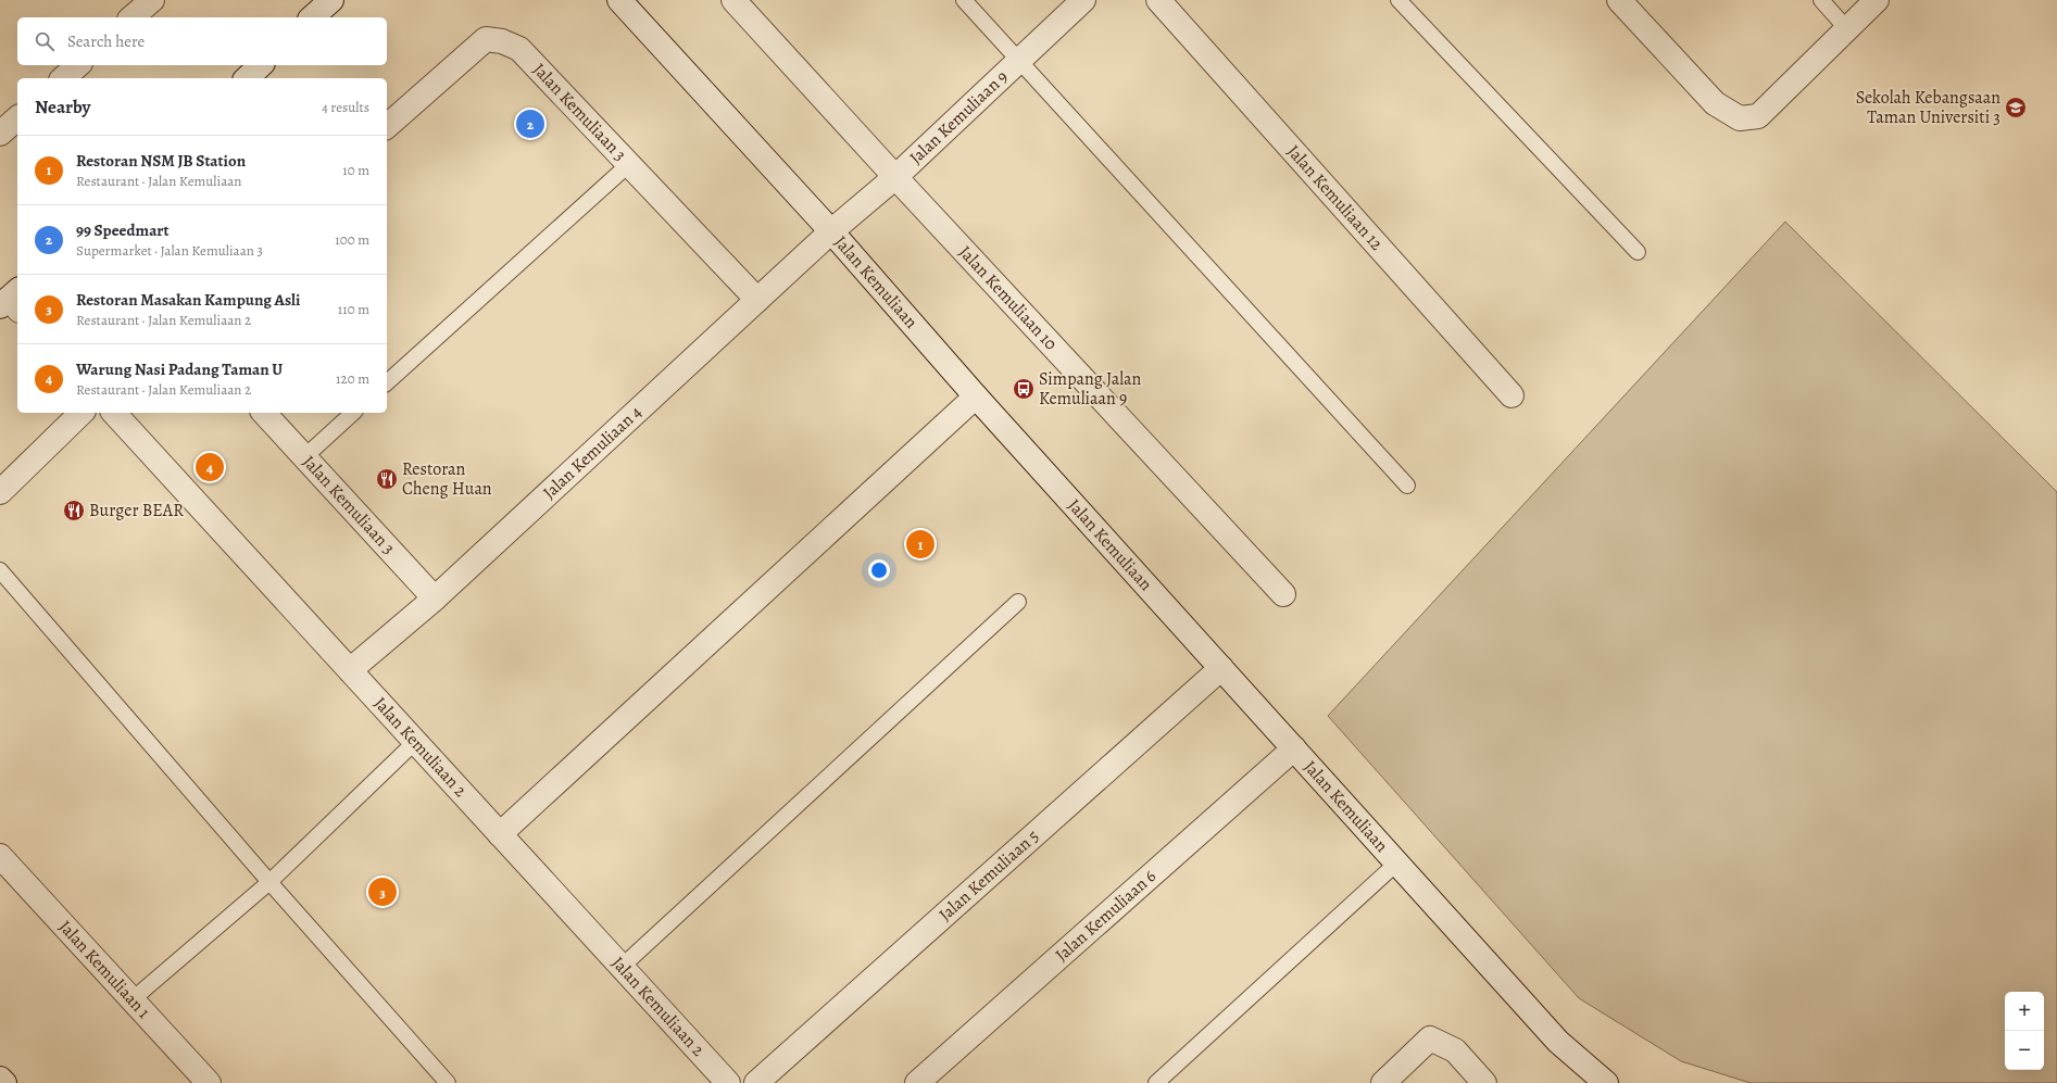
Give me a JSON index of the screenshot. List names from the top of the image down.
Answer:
{
  "streets": {
    "street": [
      "Jalan Kemuliaan 3",
      "Jalan Kemuliaan 9",
      "Jalan Kemuliaan 12",
      "Jalan Kemuliaan",
      "Jalan Kemuliaan 10",
      "Jalan Kemuliaan 4",
      "Jalan Kemuliaan 2",
      "Jalan Kemuliaan 5",
      "Jalan Kemuliaan 6",
      "Jalan Kemuliaan 1"
    ]
  },
  "crossings": [
    ["Jalan Kemuliaan 3", "Jalan Kemuliaan 4"],
    ["Jalan Kemuliaan 9", "Jalan Kemuliaan"],
    ["Jalan Kemuliaan 9", "Jalan Kemuliaan 10"],
    ["Jalan Kemuliaan 9", "Jalan Kemuliaan 4"],
    ["Jalan Kemuliaan", "Jalan Kemuliaan 4"],
    ["Jalan Kemuliaan", "Jalan Kemuliaan 5"],
    ["Jalan Kemuliaan", "Jalan Kemuliaan 6"],
    ["Jalan Kemuliaan 4", "Jalan Kemuliaan 2"]
  ],
  "places": {
    "school or university": ["Sekolah Kebangsaan Taman Universiti 3"],
    "bus stop": ["Simpang Jalan Kemuliaan 9"],
    "restaurant": ["Restoran Cheng Huan", "Burger BEAR"]
  },
  "page": {
    "search": "Search here",
    "heading": ["Nearby", "4 results"],
    "pins": [
      "2",
      "4",
      "1",
      "3"
    ],
    "list": [
      {
        "mark": "1",
        "name": "Restoran NSM JB Station",
        "note": "Restaurant · Jalan Kemuliaan",
        "value": "10 m"
      },
      {
        "mark": "2",
        "name": "99 Speedmart",
        "note": "Supermarket · Jalan Kemuliaan 3",
        "value": "100 m"
      },
      {
        "mark": "3",
        "name": "Restoran Masakan Kampung Asli",
        "note": "Restaurant · Jalan Kemuliaan 2",
        "value": "110 m"
      },
      {
        "mark": "4",
        "name": "Warung Nasi Padang Taman U",
        "note": "Restaurant · Jalan Kemuliaan 2",
        "value": "120 m"
      }
    ],
    "map_buttons": ["+", "−"]
  }
}
